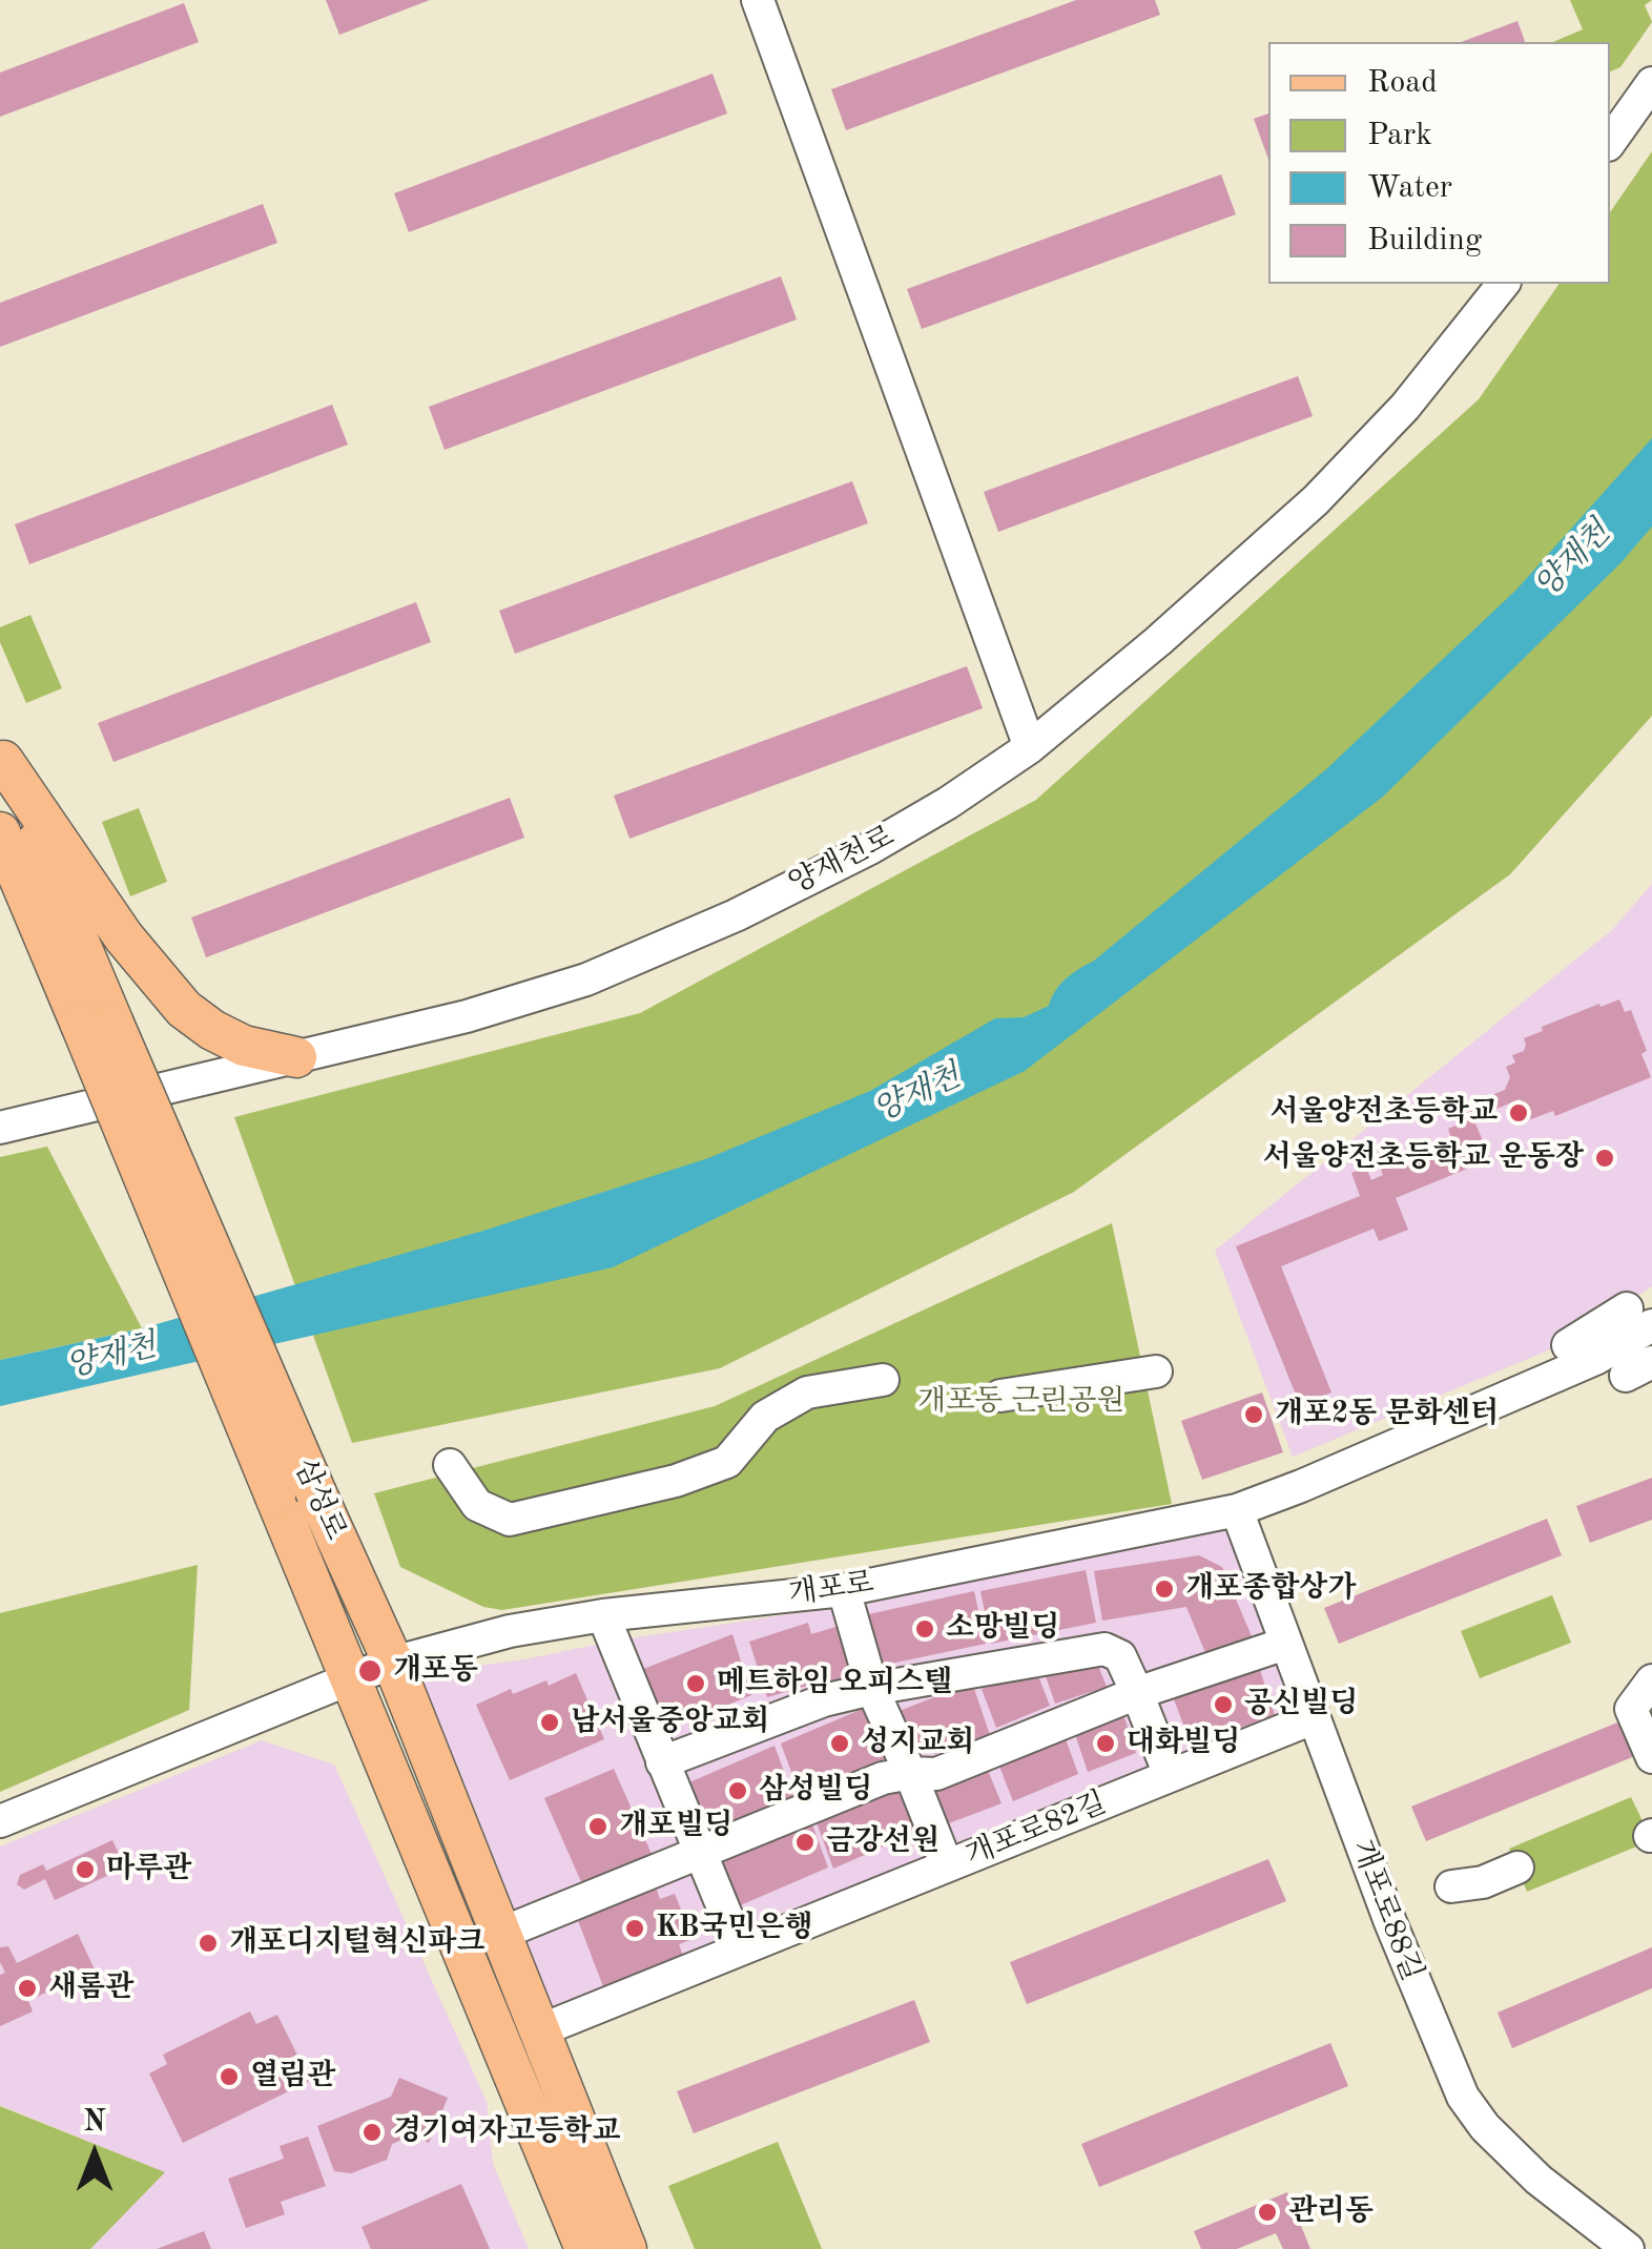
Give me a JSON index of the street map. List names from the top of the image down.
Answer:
{
  "streets": {
    "main road": ["삼성로"],
    "street": [
      "양재천로",
      "개포로",
      "개포로82길",
      "개포로88길"
    ]
  },
  "crossings": [
    ["삼성로", "개포로"],
    ["삼성로", "개포로82길"],
    ["개포로", "개포로88길"],
    ["개포로82길", "개포로88길"]
  ],
  "water": ["양재천"],
  "parks": ["개포동 근린공원"],
  "places": [
    "서울양전초등학교",
    "서울양전초등학교 운동장",
    "개포2동 문화센터",
    "개포종합상가",
    "소망빌딩",
    "개포동",
    "메트하임 오피스텔",
    "공신빌딩",
    "남서울중앙교회",
    "성지교회",
    "대화빌딩",
    "삼성빌딩",
    "개포빌딩",
    "금강선원",
    "마루관",
    "KB국민은행",
    "개포디지털혁신파크",
    "새롬관",
    "열림관",
    "경기여자고등학교",
    "관리동"
  ],
  "legend": [
    "Road",
    "Park",
    "Water",
    "Building"
  ],
  "north": "top"
}
